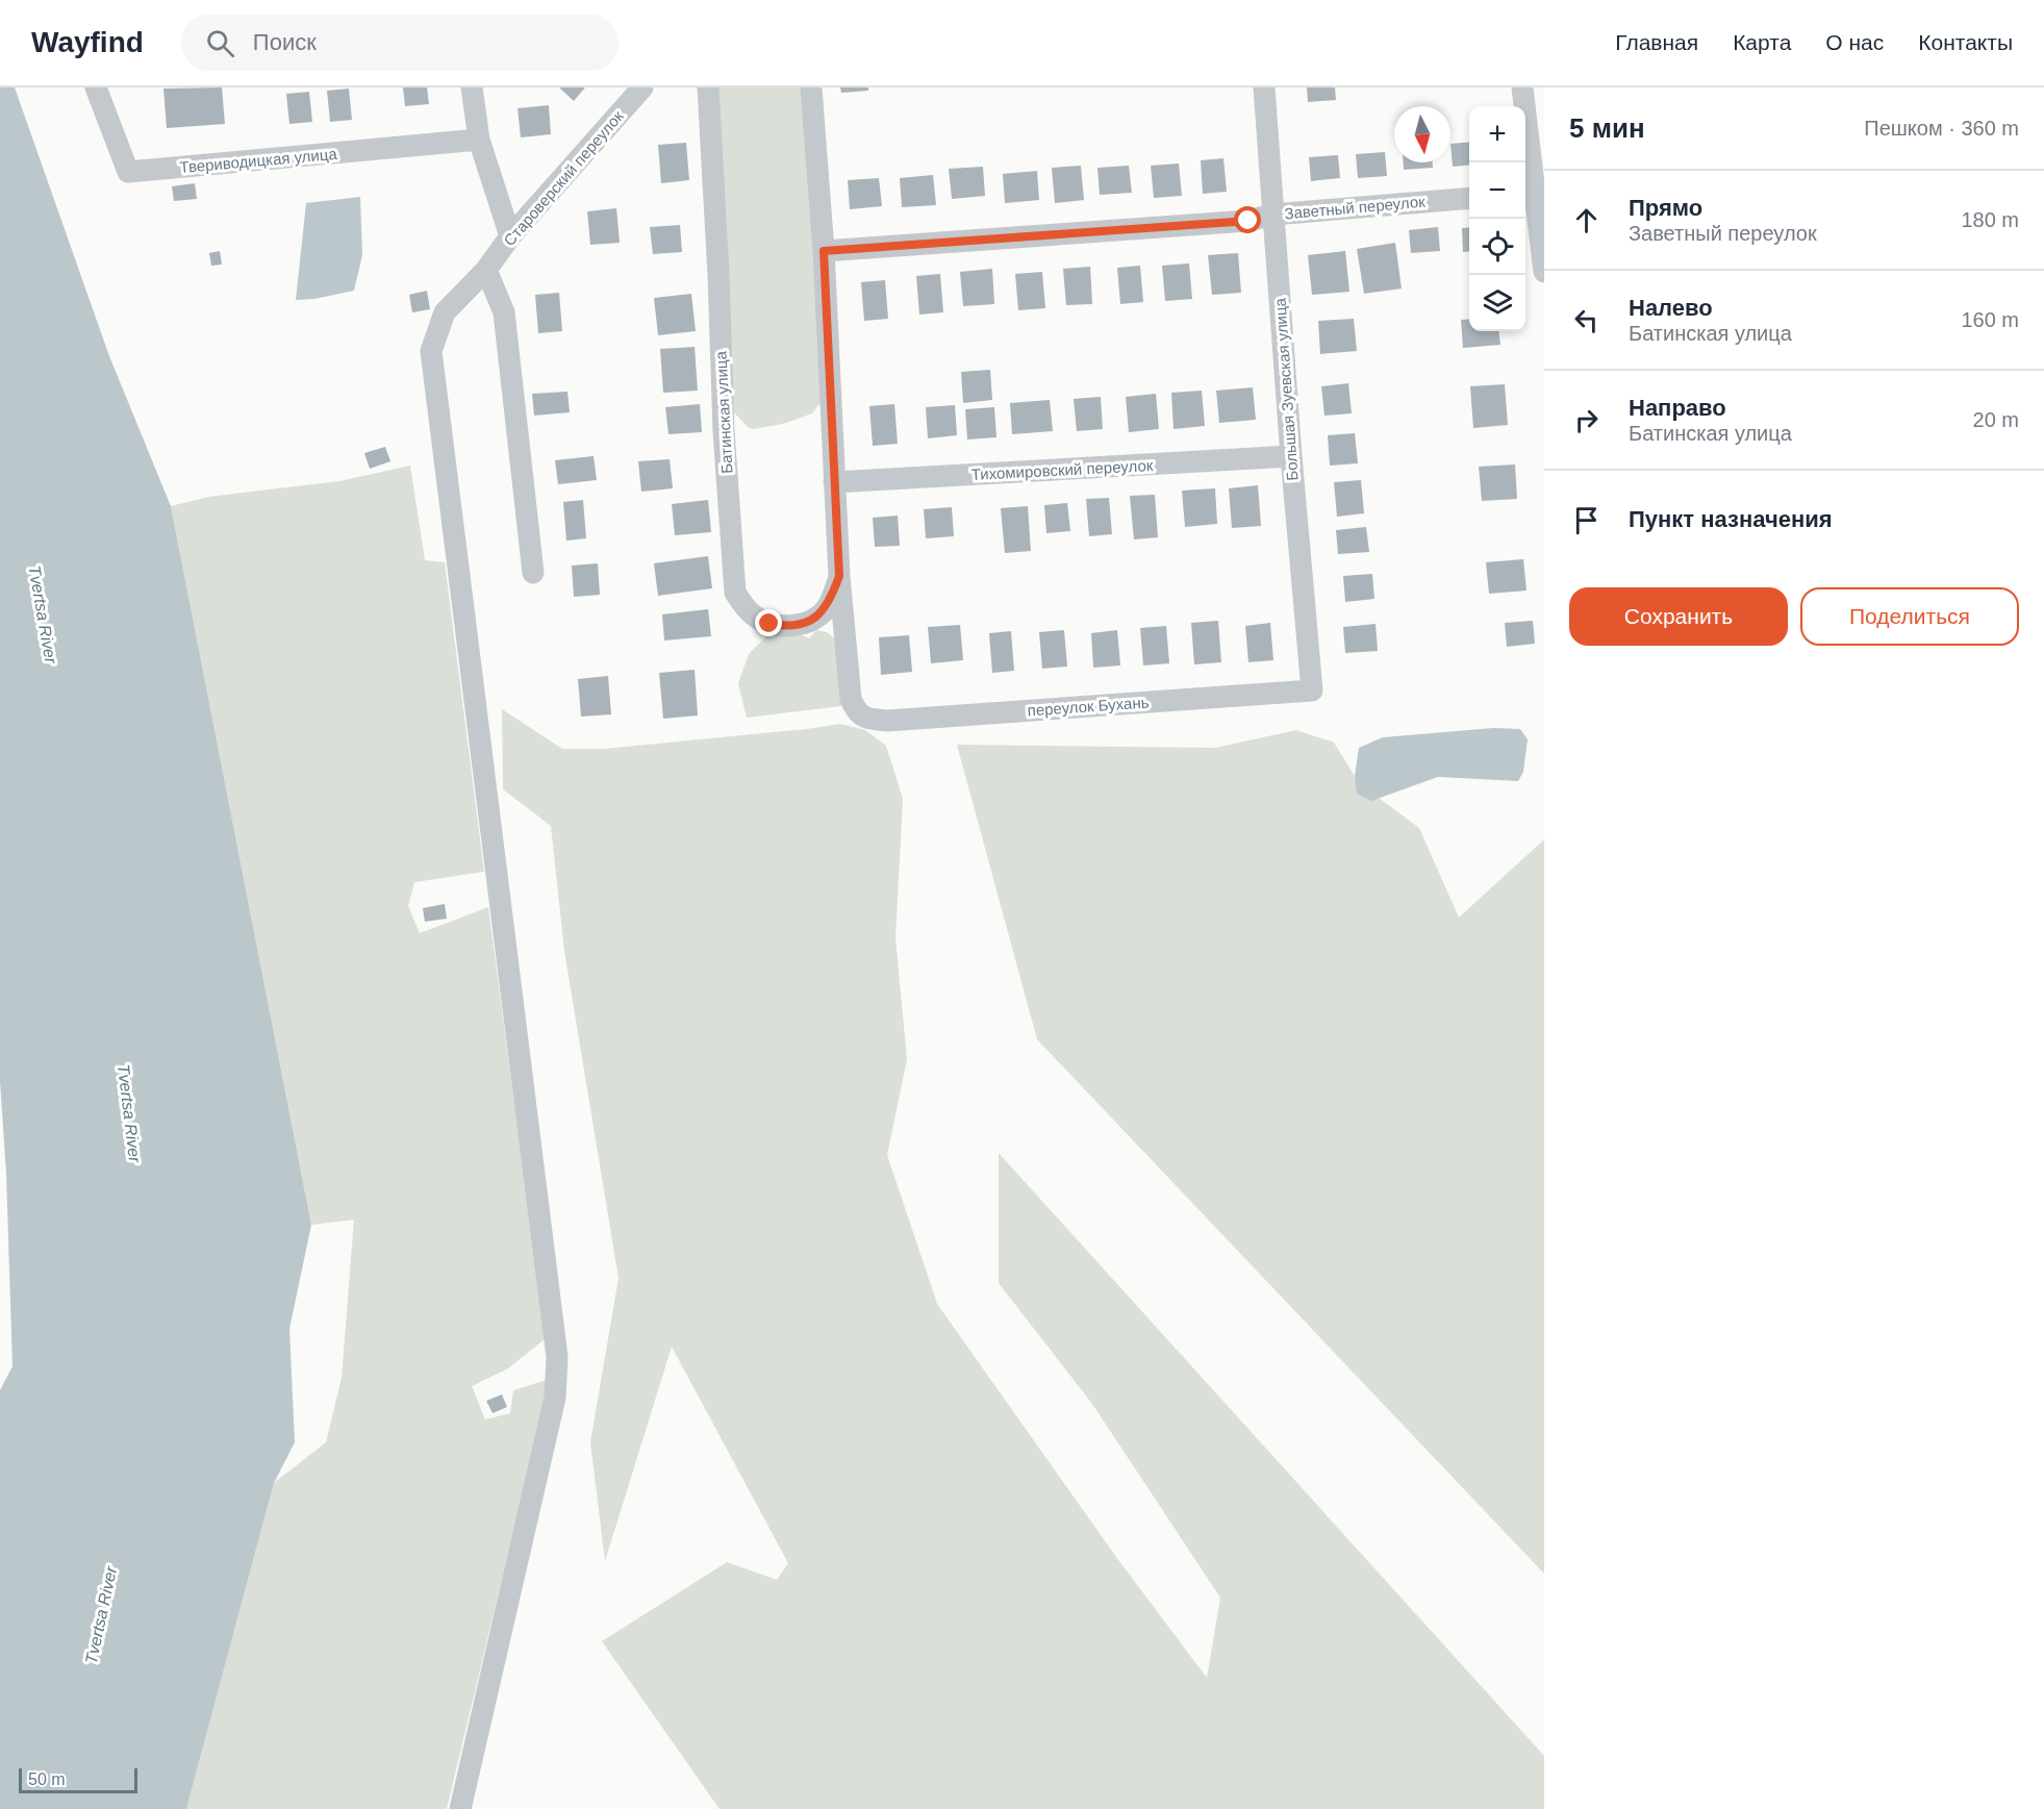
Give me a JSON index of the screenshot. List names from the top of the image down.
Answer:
{
  "streets": {
    "street": [
      "Твериводицкая улица",
      "Староверский переулок",
      "Заветный переулок",
      "Большая Зуевская улица",
      "Батинская улица",
      "Тихомировский переулок",
      "переулок Бухань"
    ]
  },
  "crossings": [
    ["Заветный переулок", "Большая Зуевская улица"],
    ["Заветный переулок", "Батинская улица"],
    ["Большая Зуевская улица", "Тихомировский переулок"],
    ["Большая Зуевская улица", "переулок Бухань"],
    ["Батинская улица", "Тихомировский переулок"],
    ["Батинская улица", "переулок Бухань"]
  ],
  "water": ["Tvertsa River"],
  "scale_bar": "50 m",
  "north": "bottom",
  "page": {
    "header": "Wayfind",
    "search": "Поиск",
    "nav": [
      "Главная",
      "Карта",
      "О нас",
      "Контакты"
    ],
    "heading": ["5 мин", "Пешком · 360 m"],
    "map_buttons": ["+", "−"],
    "list": [
      ["Прямо", "Заветный переулок", "180 m"],
      ["Налево", "Батинская улица", "160 m"],
      ["Направо", "Батинская улица", "20 m"],
      "Пункт назначения"
    ],
    "buttons": ["Сохранить", "Поделиться"],
    "scale": "50 m"
  }
}
